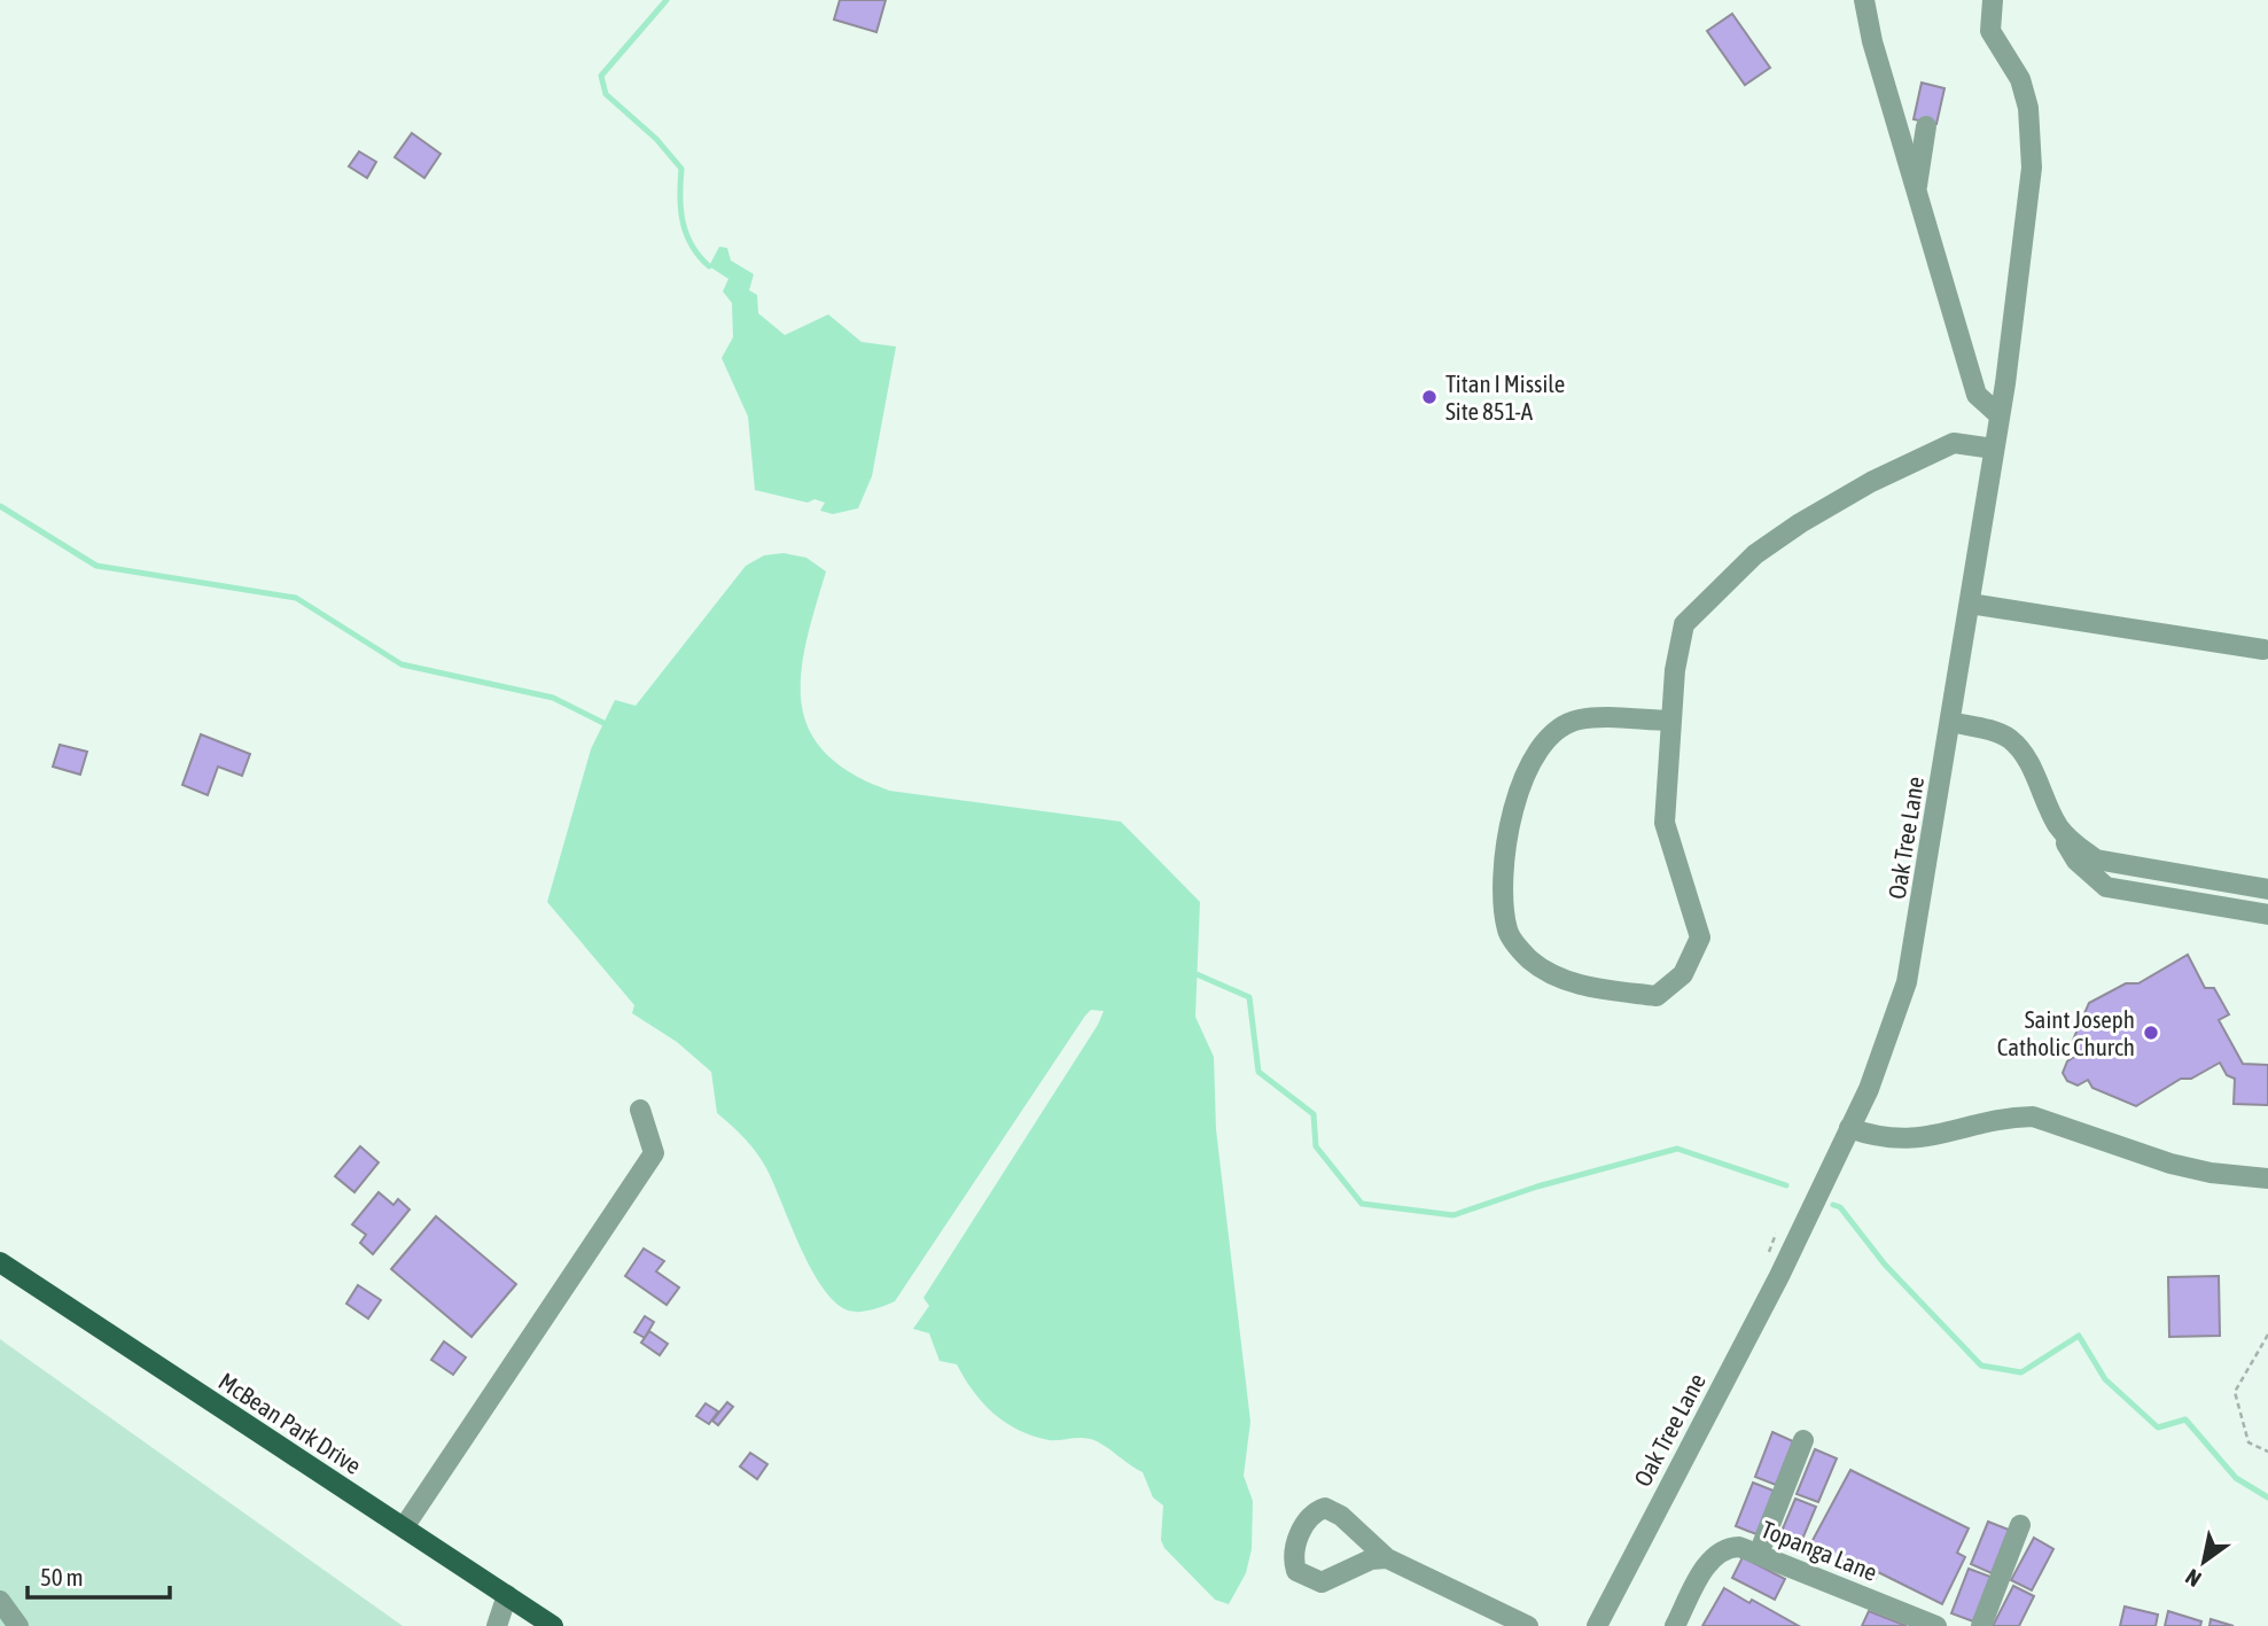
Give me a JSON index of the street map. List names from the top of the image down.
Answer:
{
  "streets": {
    "main road": ["McBean Park Drive"],
    "street": ["Oak Tree Lane", "Topanga Lane"]
  },
  "places": ["Titan I Missile Site 851-A", "Saint Joseph Catholic Church"],
  "scale_bar": "50 m",
  "north": "bottom left"
}
